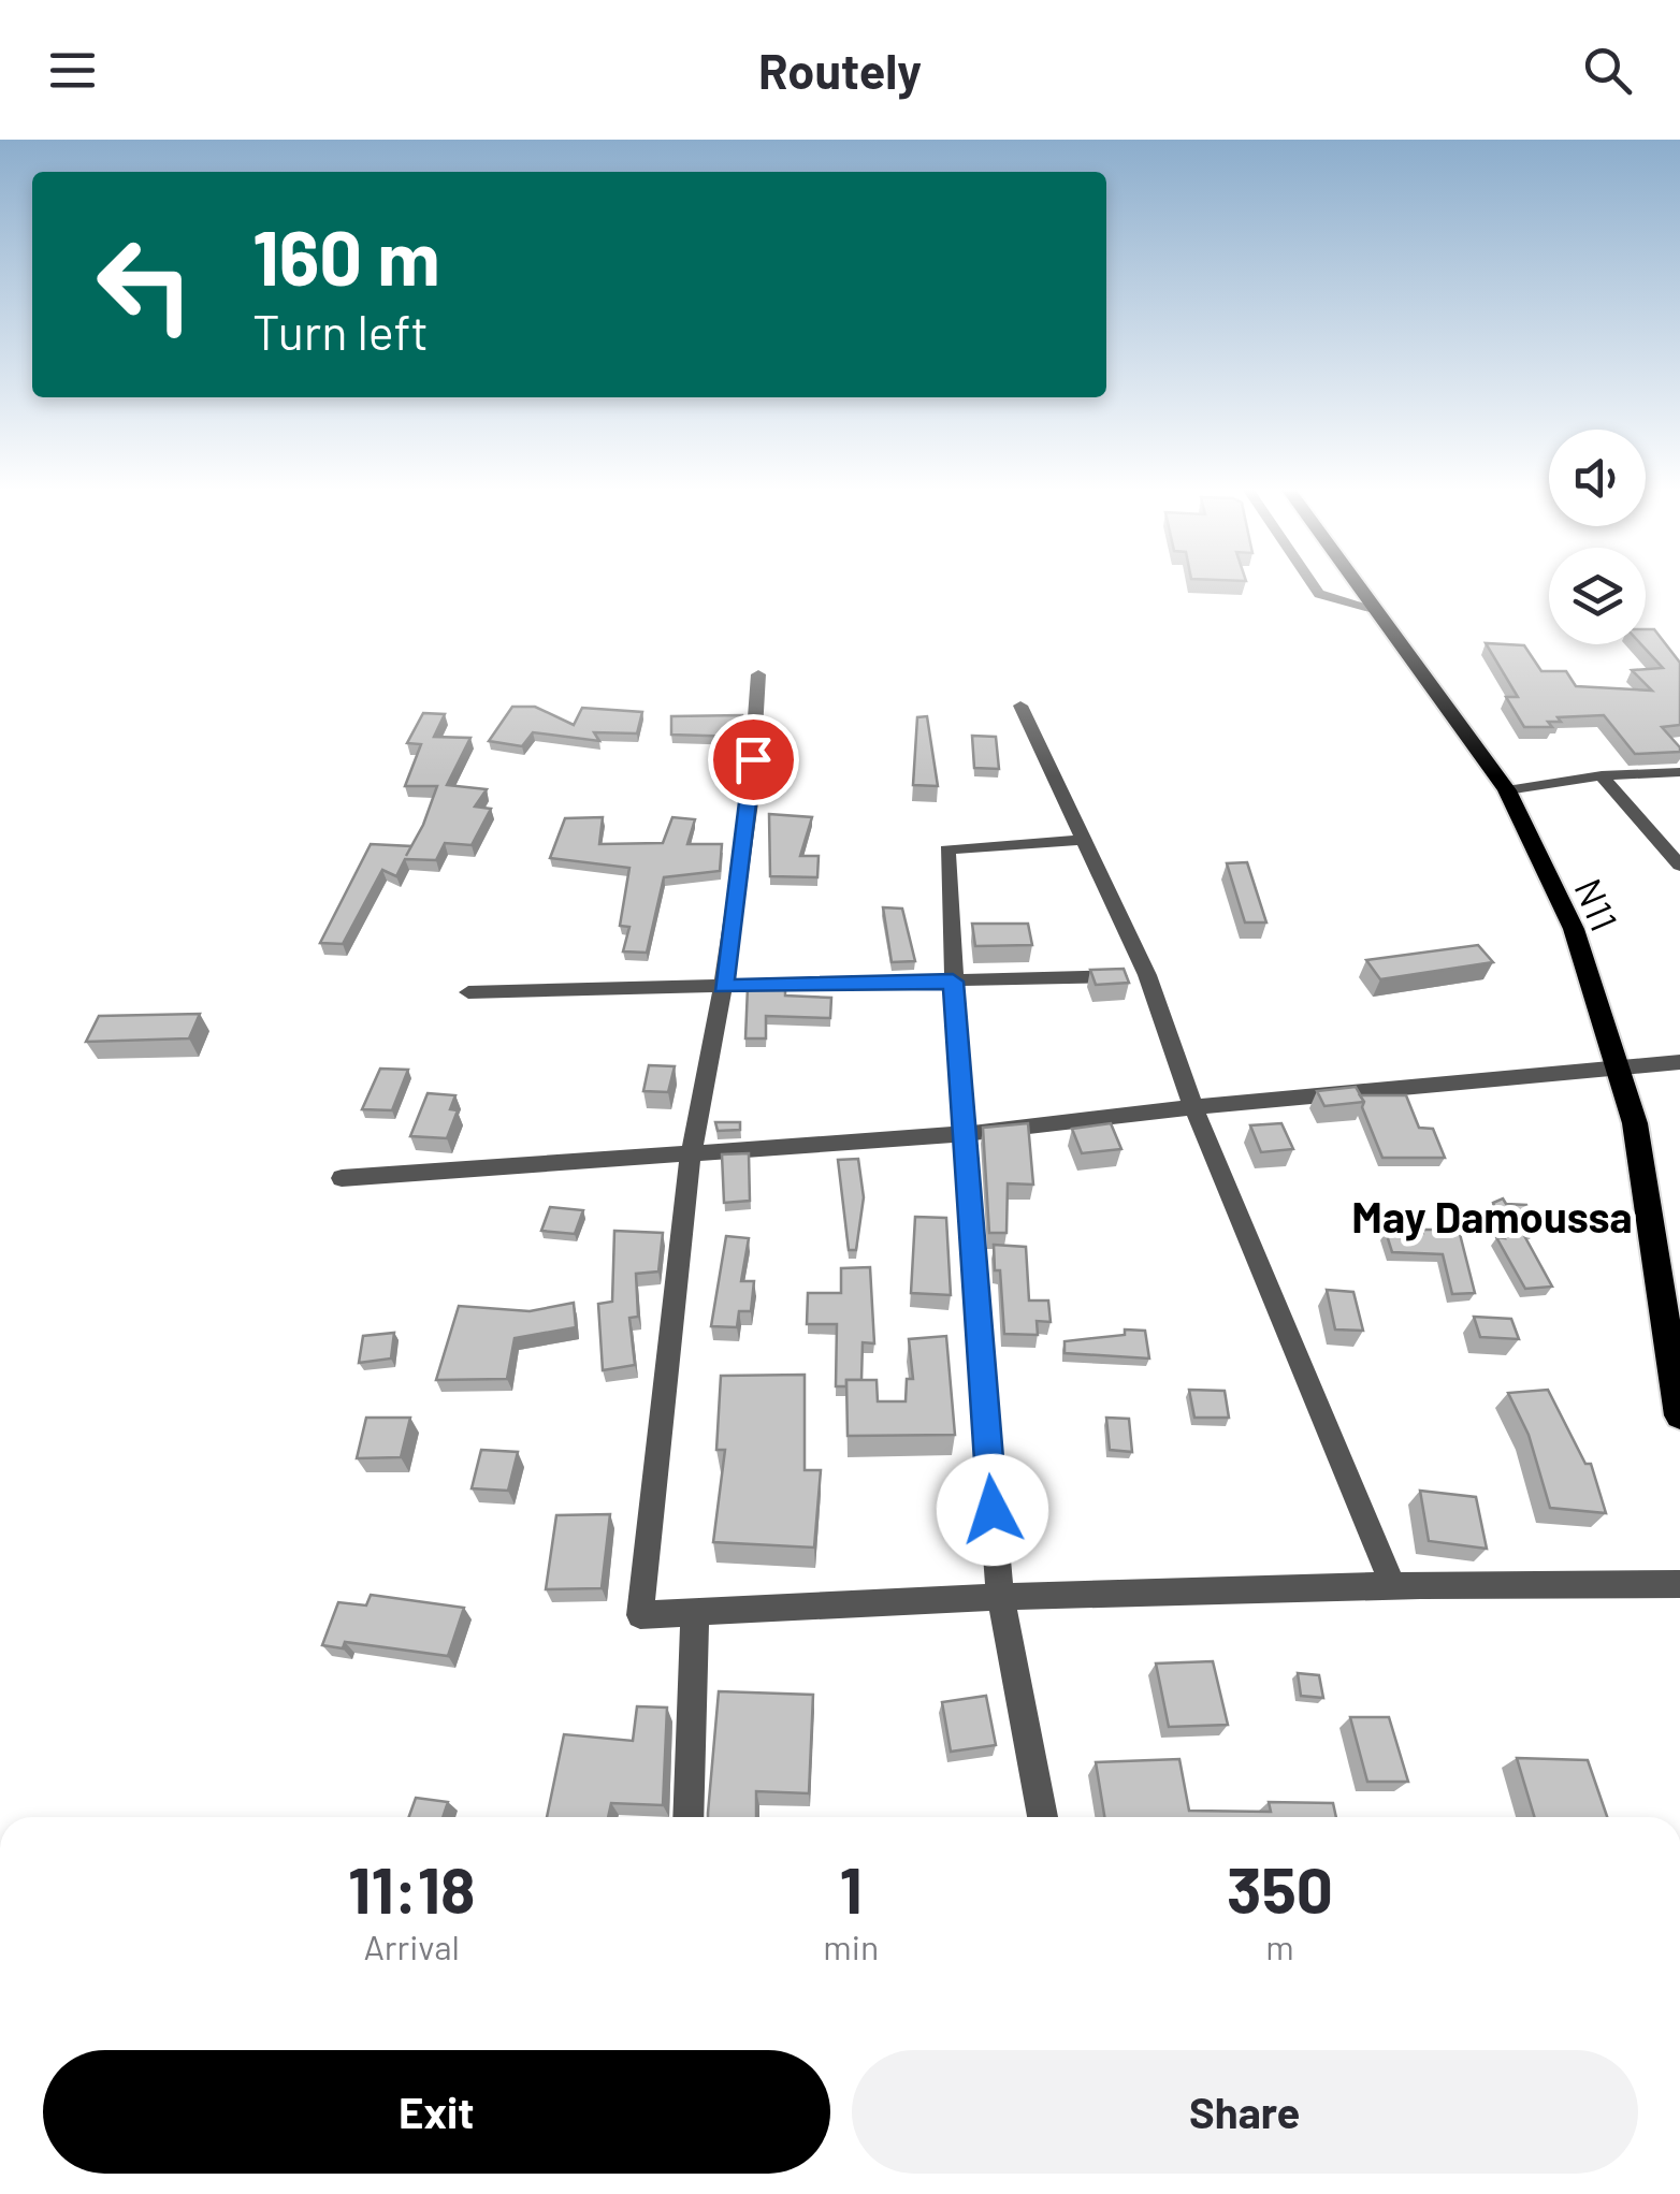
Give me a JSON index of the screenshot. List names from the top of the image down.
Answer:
{
  "streets": {
    "main road": ["N11"]
  },
  "districts": ["May Damoussa"],
  "page": {
    "header": "Routely",
    "turn": ["160 m", "Turn left"],
    "eta": [
      "11:18",
      "Arrival",
      "1",
      "min",
      "350",
      "m"
    ],
    "buttons": ["Exit", "Share"]
  }
}
